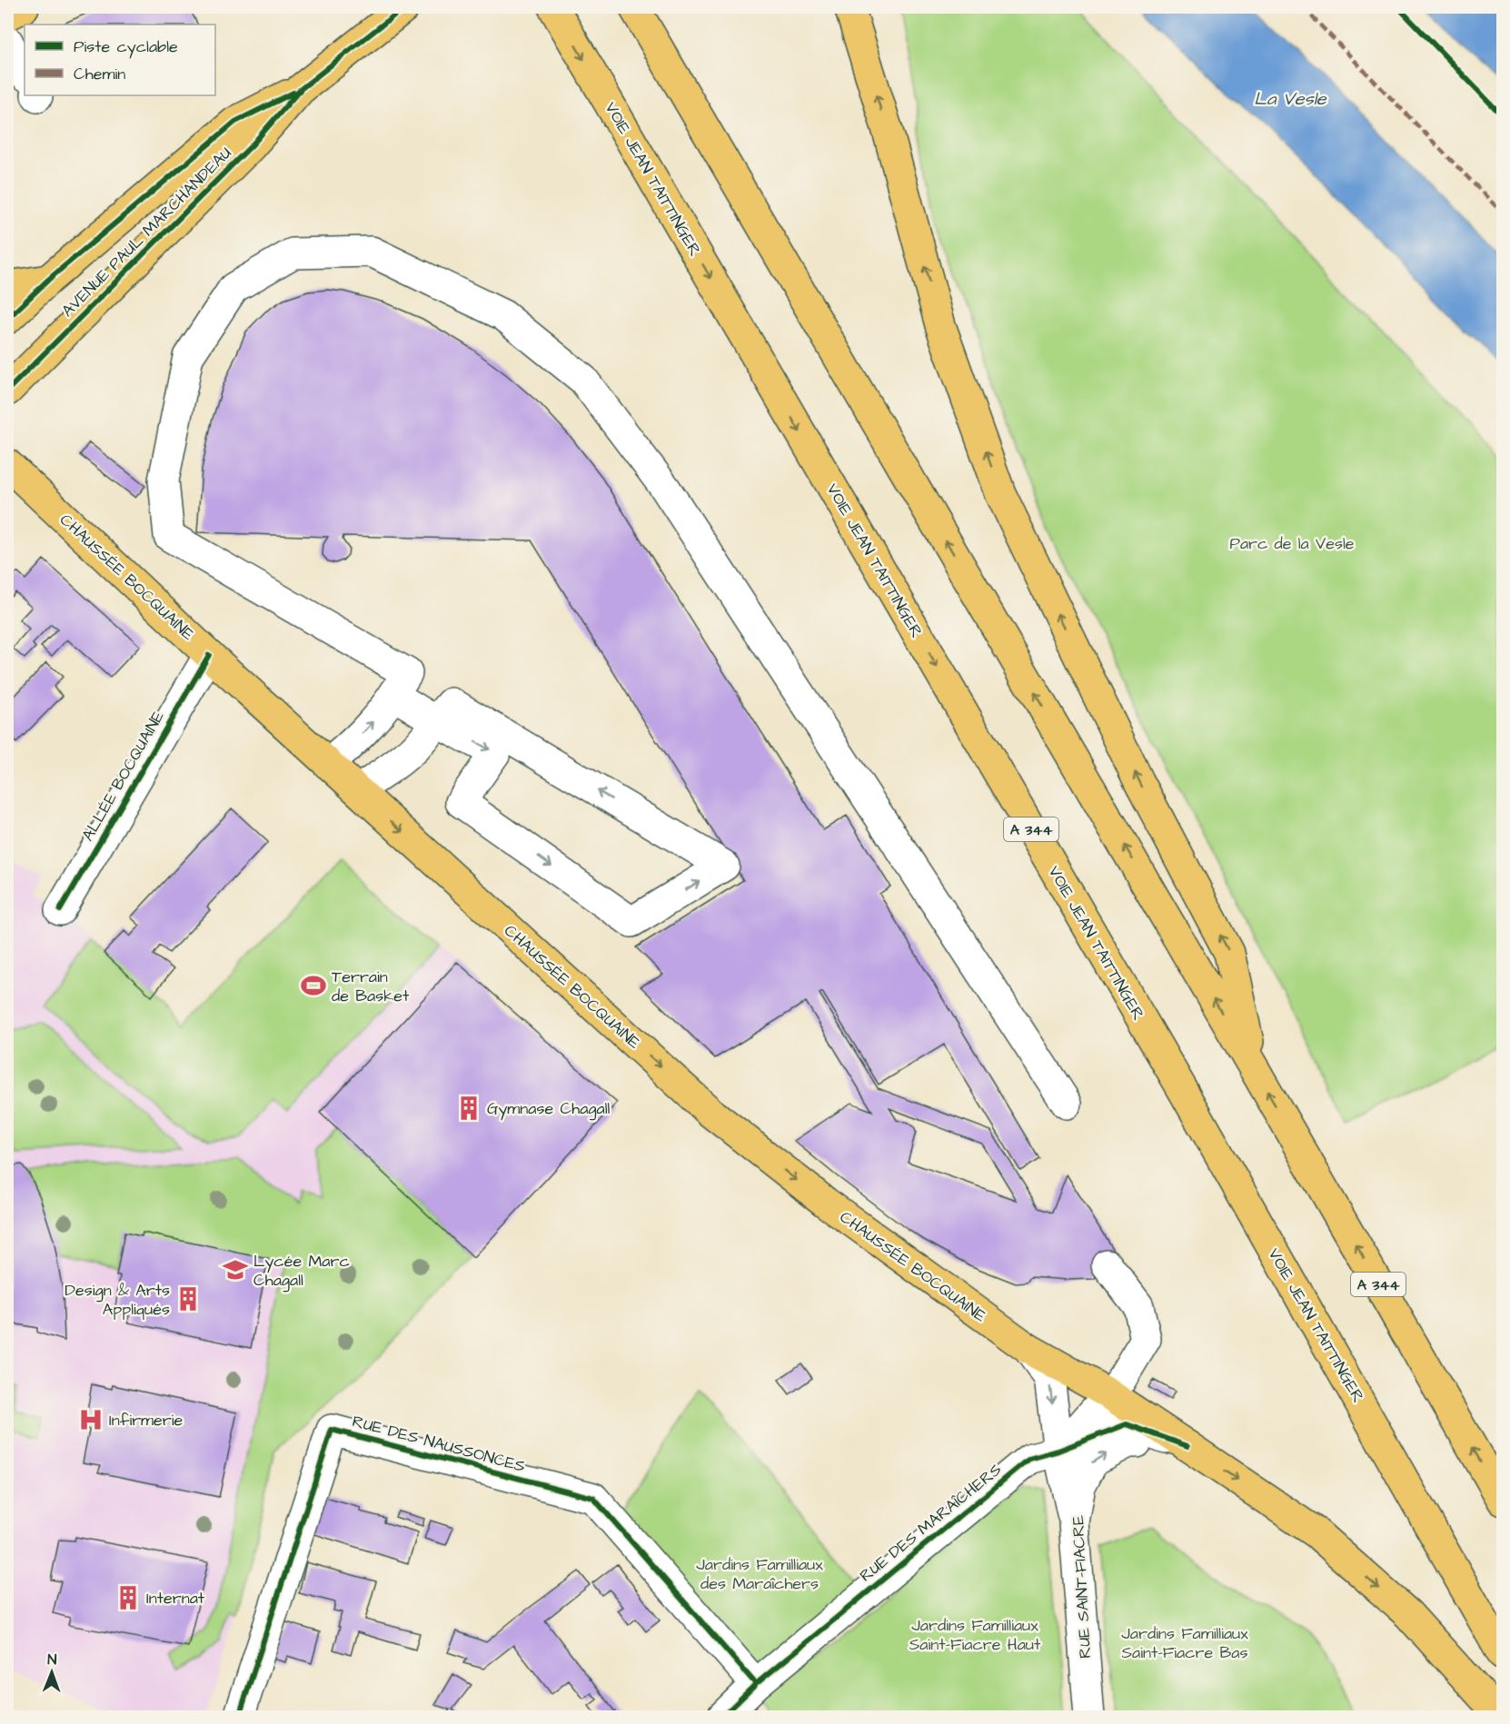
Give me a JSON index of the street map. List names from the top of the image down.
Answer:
{
  "streets": {
    "main road": [
      "VOIE JEAN TAITTINGER",
      "AVENUE PAUL MARCHANDEAU",
      "CHAUSSÉE BOCQUAINE",
      "A 344"
    ],
    "street": [
      "ALLÉE BOCQUAINE",
      "RUE DES NAUSSONCES",
      "RUE DES MARAÎCHERS",
      "RUE SAINT-FIACRE"
    ]
  },
  "crossings": [
    ["CHAUSSÉE BOCQUAINE", "ALLÉE BOCQUAINE"],
    ["CHAUSSÉE BOCQUAINE", "RUE DES MARAÎCHERS"],
    ["CHAUSSÉE BOCQUAINE", "RUE SAINT-FIACRE"],
    ["RUE DES NAUSSONCES", "RUE DES MARAÎCHERS"],
    ["RUE DES MARAÎCHERS", "RUE SAINT-FIACRE"]
  ],
  "one_way": ["CHAUSSÉE BOCQUAINE"],
  "water": ["La Vesle"],
  "parks": [
    "Parc de la Vesle",
    "Jardins Familliaux des Maraîchers",
    "Jardins Familliaux Saint-Fiacre Haut",
    "Jardins Familliaux Saint-Fiacre Bas"
  ],
  "places": {
    "sports": ["Terrain de Basket"],
    "building": ["Gymnase Chagall", "Design & Arts Appliqués", "Internat"],
    "school or university": ["Lycée Marc Chagall"],
    "hospital": ["Infirmerie"]
  },
  "legend": ["Piste cyclable", "Chemin"],
  "north": "top"
}
